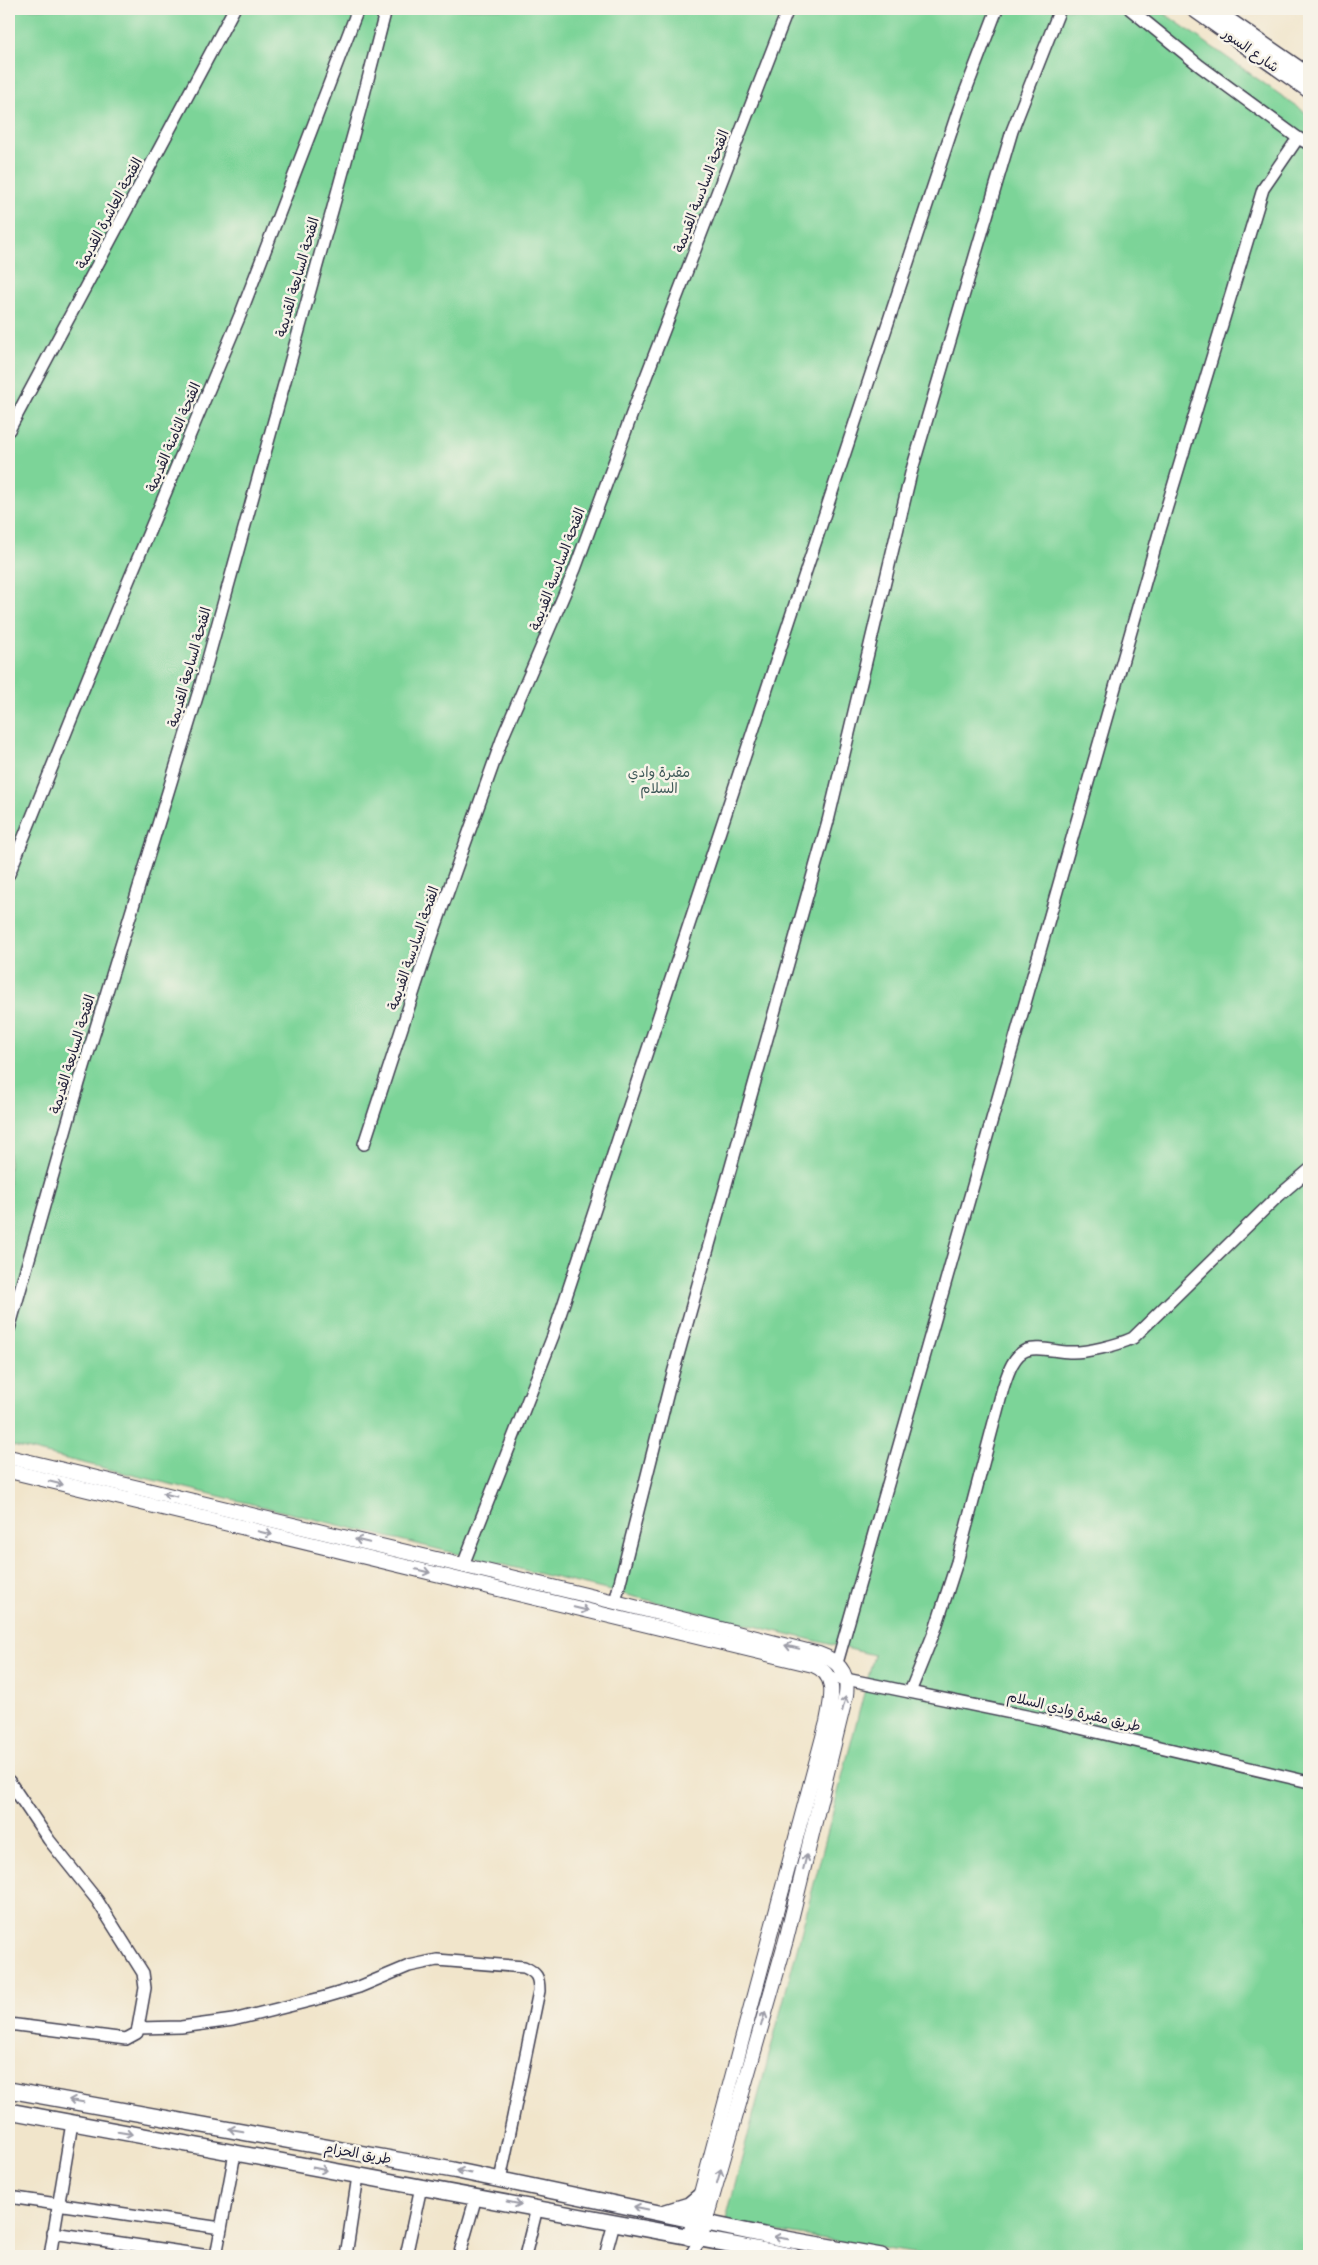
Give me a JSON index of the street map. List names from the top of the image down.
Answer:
{
  "streets": {
    "main road": ["شارع السور", "طريق الحزام"],
    "street": [
      "الفتحة السادسة القديمة",
      "الفتحة العاشرة القديمة",
      "الفتحة السابعة القديمة",
      "الفتحة الثامنة القديمة",
      "طريق مقبرة وادي السلام"
    ]
  },
  "parks": ["مقبرة وادي السلام"]
}
